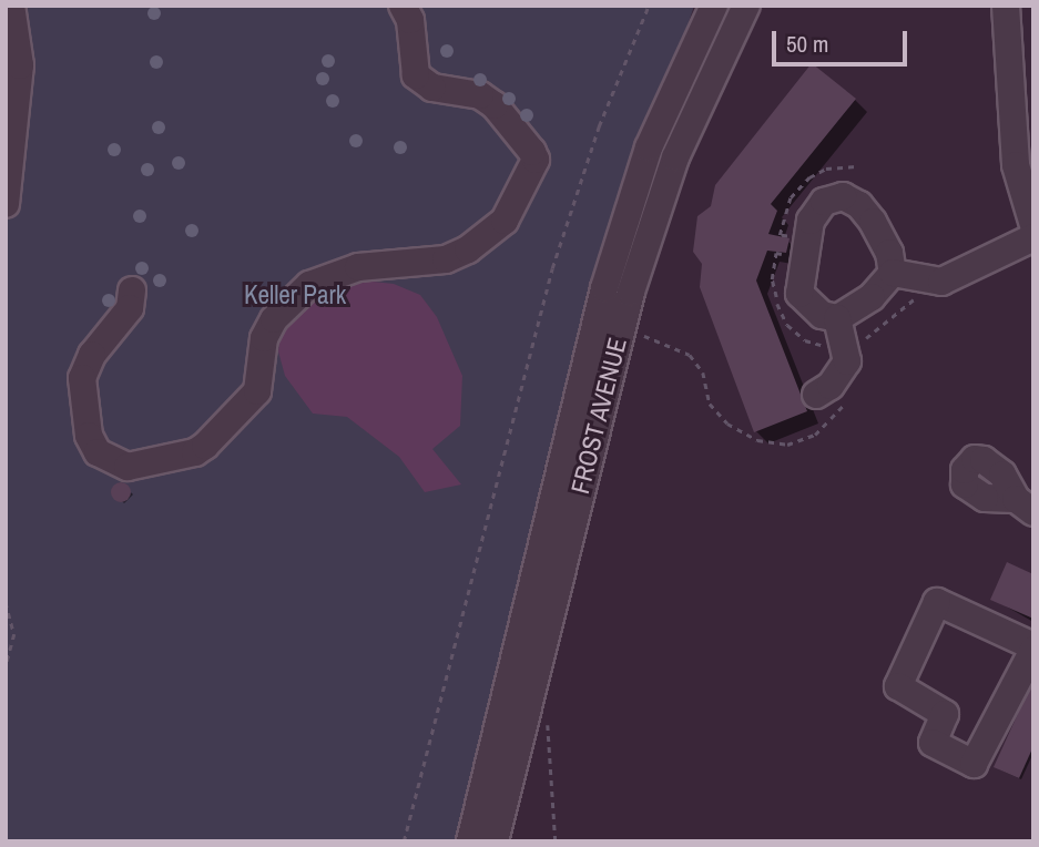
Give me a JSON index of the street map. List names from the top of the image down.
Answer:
{
  "streets": {
    "street": ["FROST AVENUE"]
  },
  "parks": ["Keller Park"],
  "scale_bar": "50 m"
}
